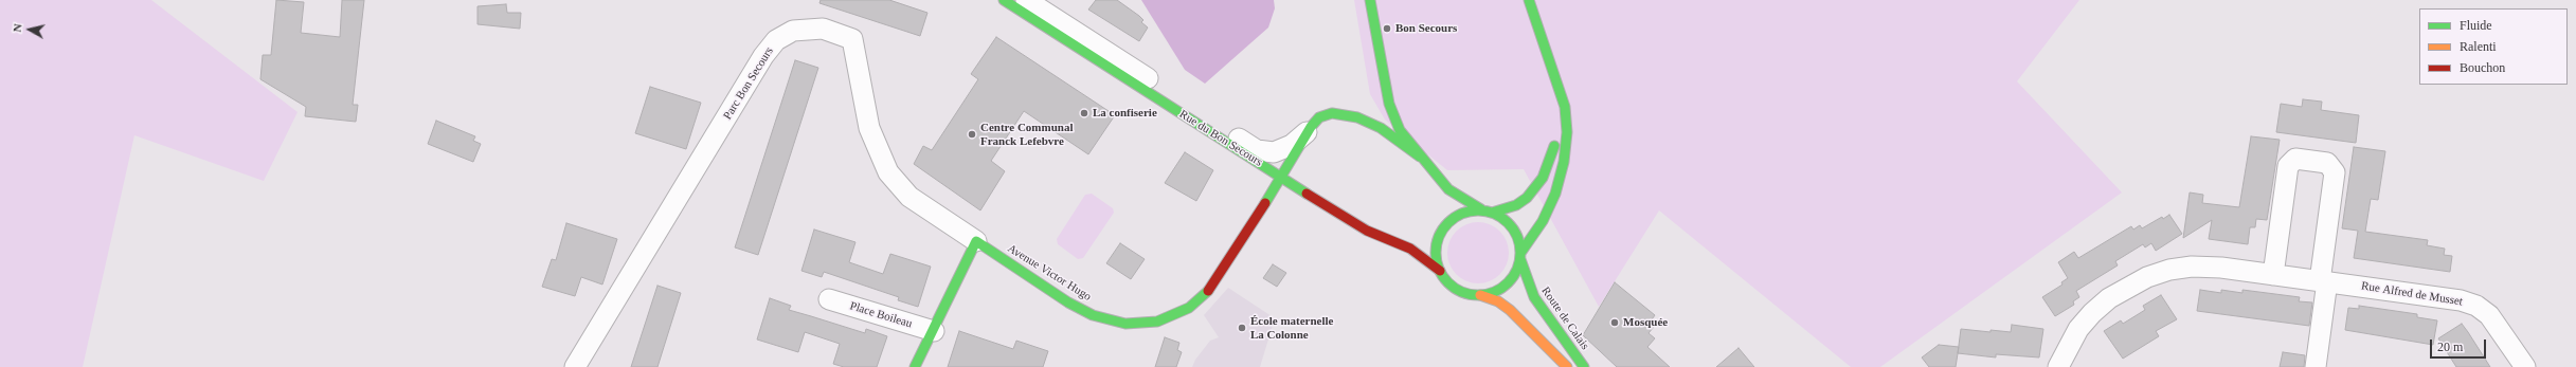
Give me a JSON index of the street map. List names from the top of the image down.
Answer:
{
  "streets": {
    "main road": ["Rue du Bon Secours", "Avenue Victor Hugo", "Route de Calais"],
    "street": ["Parc Bon Secours", "Rue Alfred de Musset", "Place Boileau"]
  },
  "crossings": [
    ["Parc Bon Secours", "Avenue Victor Hugo"],
    ["Rue du Bon Secours", "Avenue Victor Hugo"],
    ["Rue du Bon Secours", "Route de Calais"]
  ],
  "places": [
    "Bon Secours",
    "La confiserie",
    "Centre Communal Franck Lefebvre",
    "Mosquée",
    "École maternelle La Colonne"
  ],
  "legend": ["Fluide", "Ralenti", "Bouchon"],
  "scale_bar": "20 m",
  "north": "left"
}
